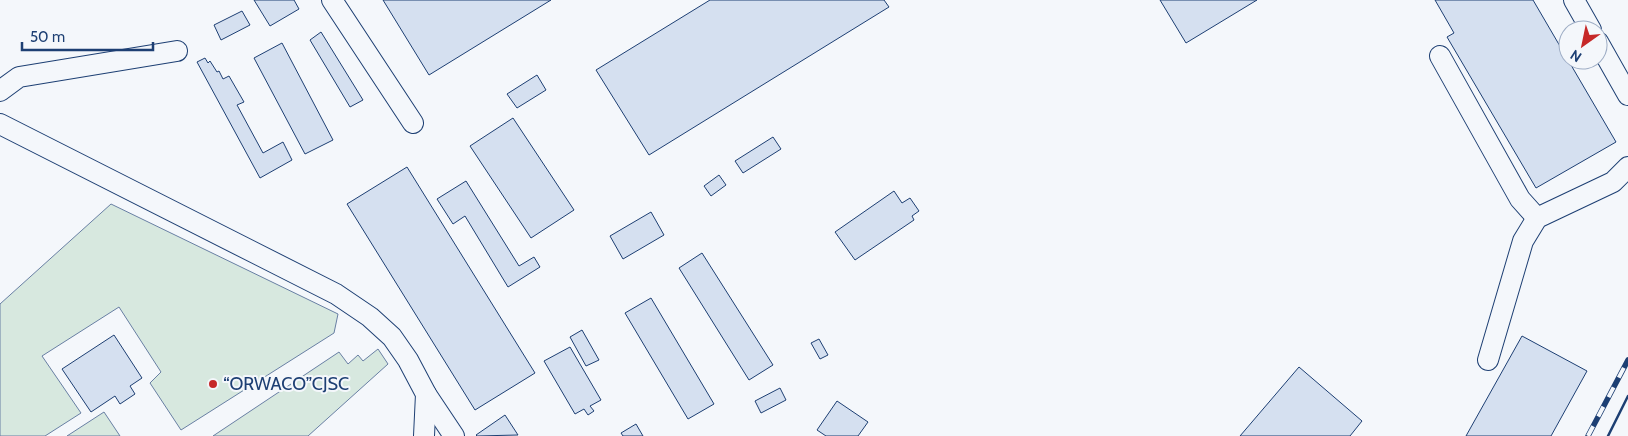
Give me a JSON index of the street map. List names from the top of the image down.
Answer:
{
  "places": ["“ORWACO”CJSC"],
  "scale_bar": "50 m",
  "north": "bottom left"
}
